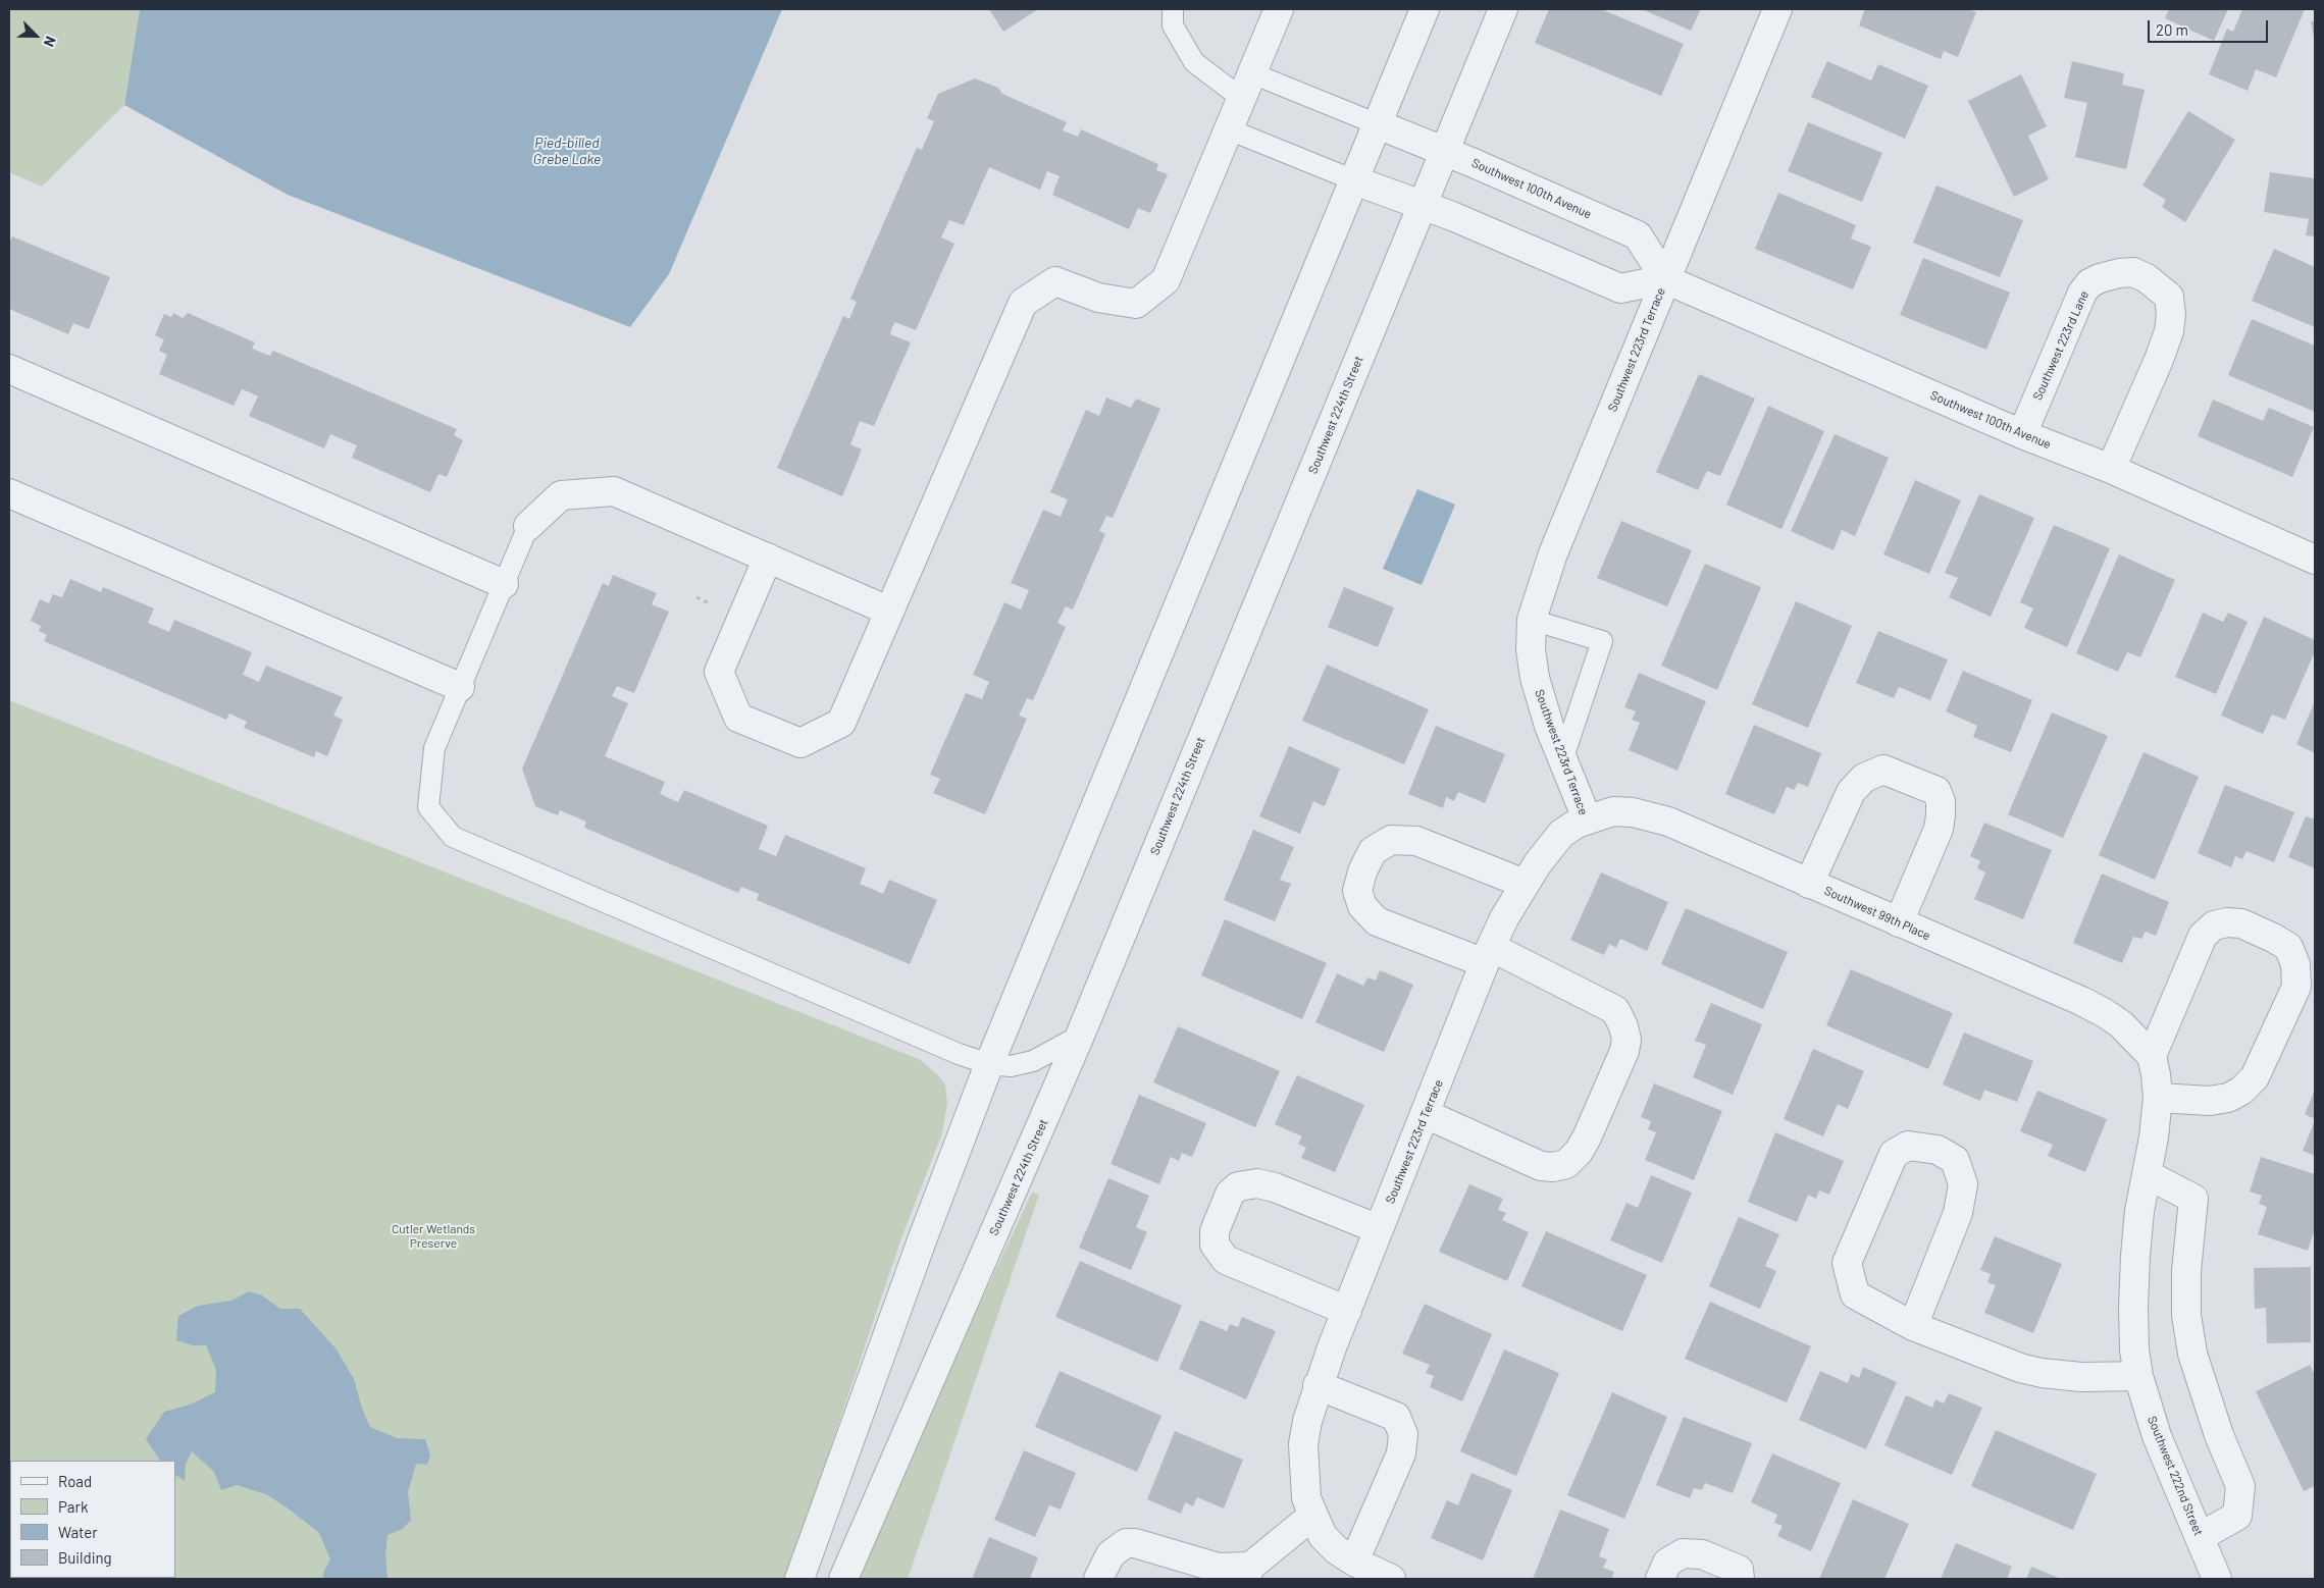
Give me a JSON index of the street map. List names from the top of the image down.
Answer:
{
  "streets": {
    "street": [
      "Southwest 100th Avenue",
      "Southwest 223rd Lane",
      "Southwest 223rd Terrace",
      "Southwest 224th Street",
      "Southwest 99th Place",
      "Southwest 222nd Street"
    ]
  },
  "crossings": [
    ["Southwest 100th Avenue", "Southwest 223rd Lane"],
    ["Southwest 100th Avenue", "Southwest 223rd Terrace"],
    ["Southwest 100th Avenue", "Southwest 224th Street"],
    ["Southwest 223rd Terrace", "Southwest 99th Place"],
    ["Southwest 99th Place", "Southwest 222nd Street"]
  ],
  "water": ["Pied-billed Grebe Lake"],
  "parks": ["Cutler Wetlands Preserve"],
  "legend": [
    "Road",
    "Park",
    "Water",
    "Building"
  ],
  "scale_bar": "20 m",
  "north": "bottom right"
}
